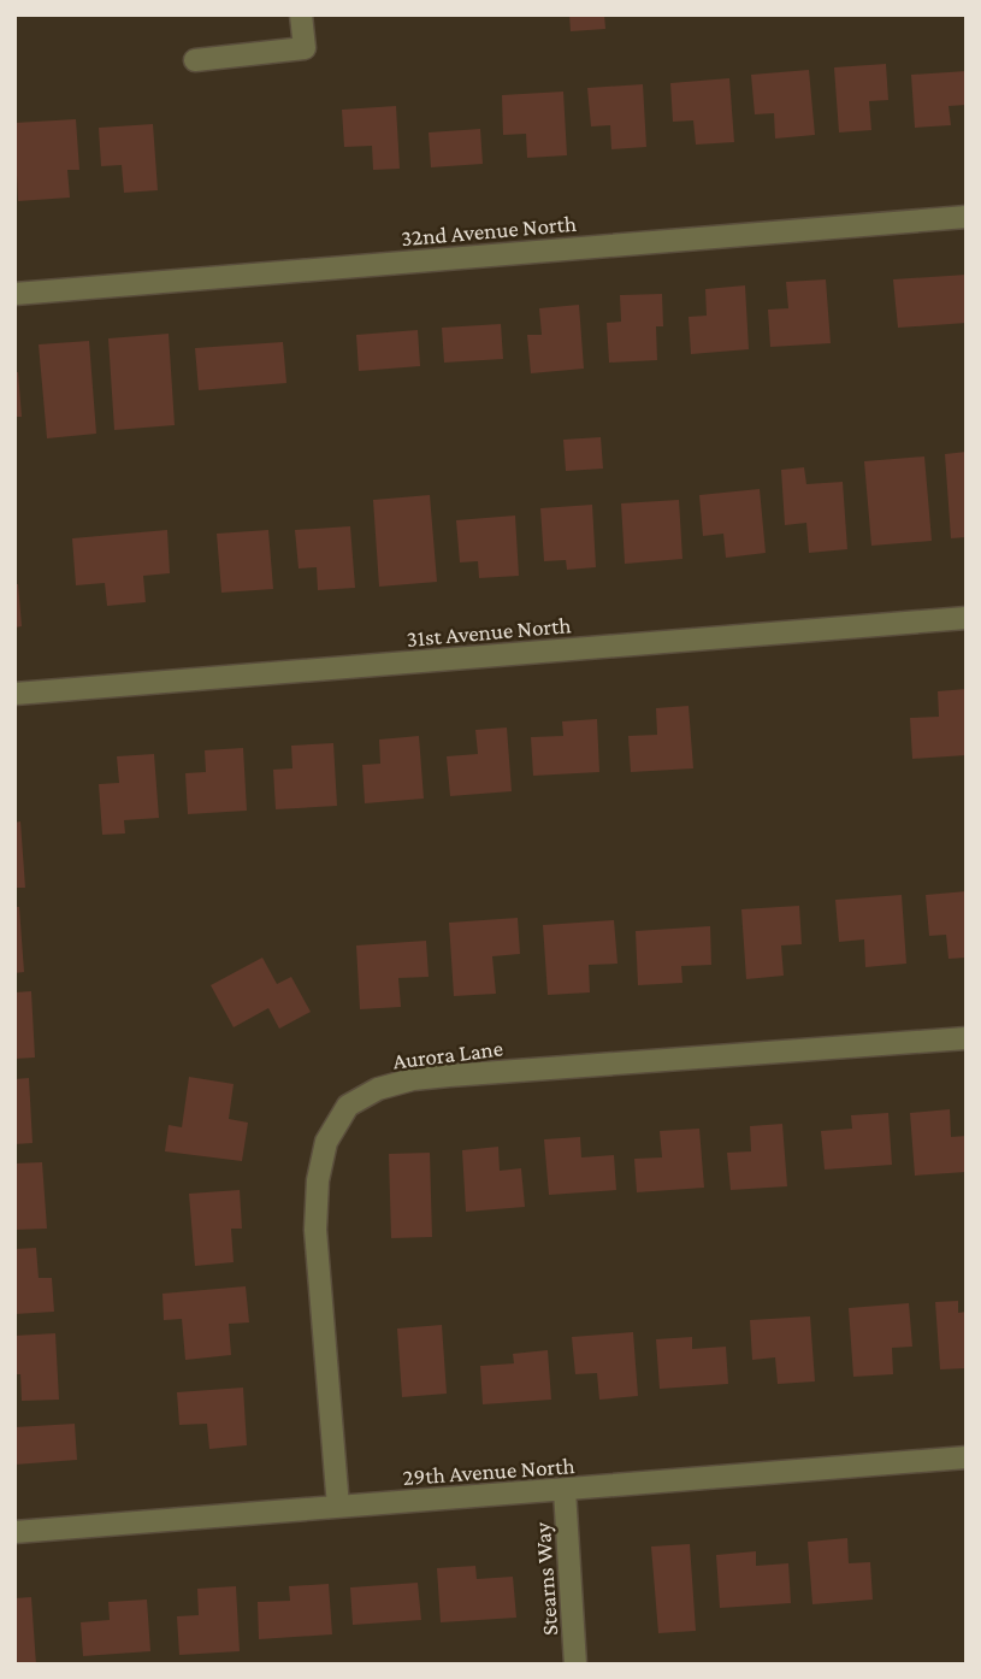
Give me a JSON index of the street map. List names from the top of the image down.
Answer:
{
  "streets": {
    "street": [
      "32nd Avenue North",
      "31st Avenue North",
      "Aurora Lane",
      "29th Avenue North",
      "Stearns Way"
    ]
  },
  "crossings": [
    ["Aurora Lane", "29th Avenue North"],
    ["29th Avenue North", "Stearns Way"]
  ]
}
